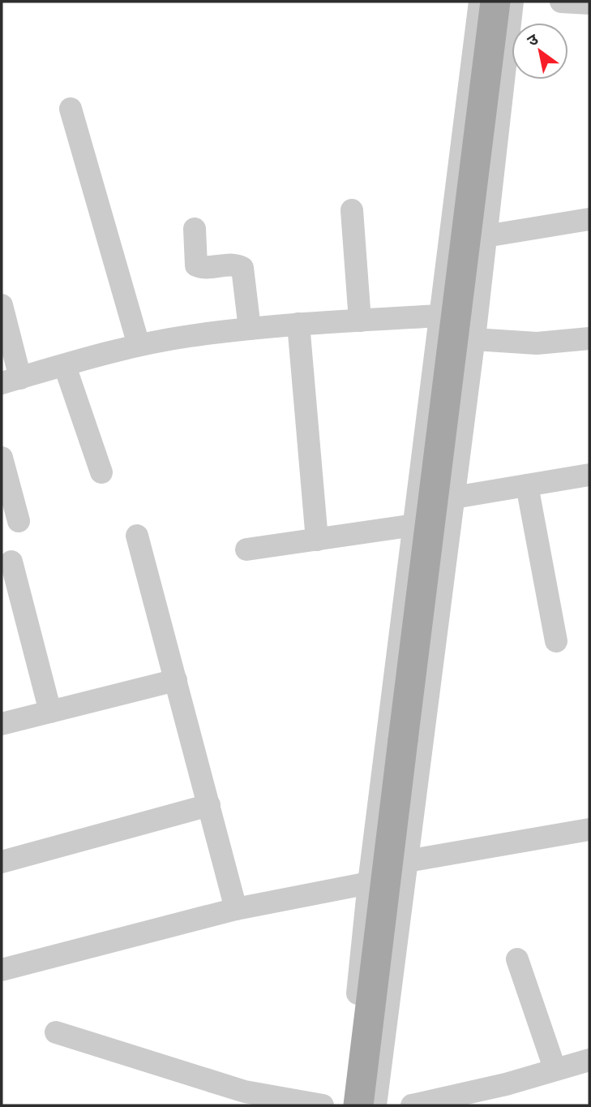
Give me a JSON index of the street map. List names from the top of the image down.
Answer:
{
  "north": "top left"
}
